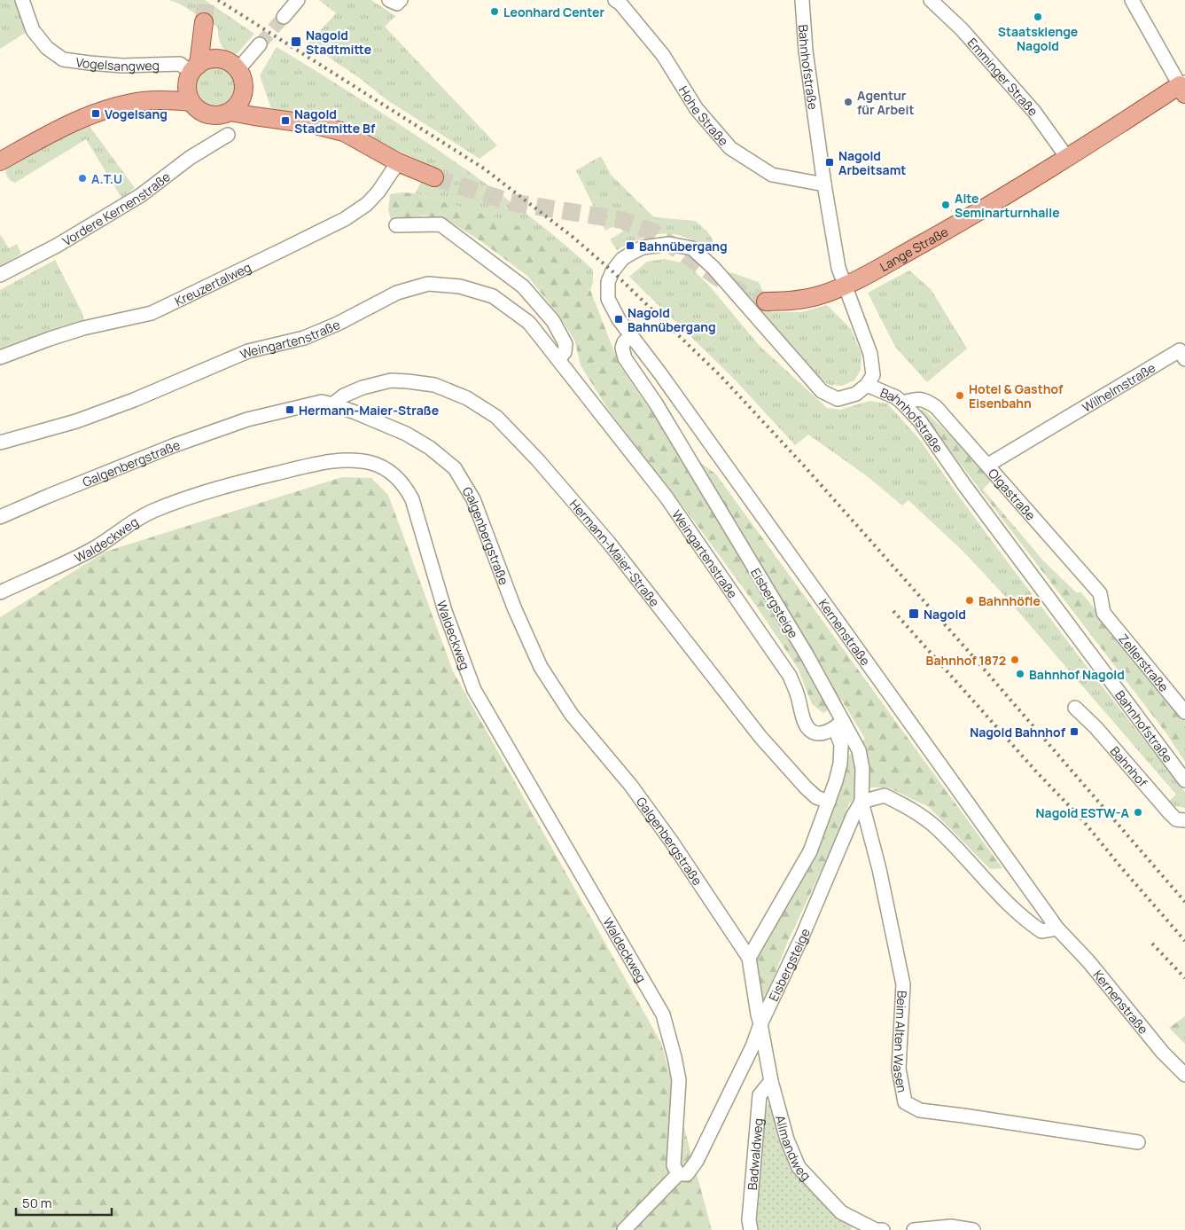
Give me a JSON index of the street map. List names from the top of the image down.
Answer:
{
  "streets": {
    "main road": ["Lange Straße"],
    "street": [
      "Vogelsangweg",
      "Bahnhofstraße",
      "Emminger Straße",
      "Hohe Straße",
      "Vordere Kernenstraße",
      "Kreuzertalweg",
      "Weingartenstraße",
      "Wilhelmstraße",
      "Galgenbergstraße",
      "Olgastraße",
      "Waldeckweg",
      "Hermann-Maier-Straße",
      "Eisbergsteige",
      "Kernenstraße",
      "Zellerstraße",
      "Bahnhof",
      "Beim Alten Wasen",
      "Allmandweg",
      "Badwaldweg"
    ]
  },
  "crossings": [
    ["Bahnhofstraße", "Hohe Straße"],
    ["Bahnhofstraße", "Lange Straße"],
    ["Bahnhofstraße", "Olgastraße"],
    ["Emminger Straße", "Lange Straße"],
    ["Weingartenstraße", "Eisbergsteige"],
    ["Wilhelmstraße", "Olgastraße"],
    ["Galgenbergstraße", "Hermann-Maier-Straße"],
    ["Galgenbergstraße", "Eisbergsteige"],
    ["Galgenbergstraße", "Allmandweg"],
    ["Olgastraße", "Zellerstraße"],
    ["Waldeckweg", "Eisbergsteige"],
    ["Hermann-Maier-Straße", "Eisbergsteige"],
    ["Eisbergsteige", "Kernenstraße"],
    ["Eisbergsteige", "Beim Alten Wasen"],
    ["Eisbergsteige", "Allmandweg"],
    ["Allmandweg", "Badwaldweg"]
  ],
  "places": {
    "other": [
      "Leonhard Center",
      "Staatsklenge Nagold",
      "Agentur für Arbeit",
      "A.T.U",
      "Alte Seminarturnhalle",
      "Hotel & Gasthof Eisenbahn",
      "Bahnhöfle",
      "Bahnhof 1872",
      "Bahnhof Nagold",
      "Nagold ESTW-A"
    ],
    "transit": [
      "Nagold Stadtmitte",
      "Vogelsang",
      "Nagold Stadtmitte Bf",
      "Nagold Arbeitsamt",
      "Bahnübergang",
      "Nagold Bahnübergang",
      "Hermann-Maier-Straße",
      "Nagold",
      "Nagold Bahnhof"
    ]
  },
  "scale_bar": "50 m"
}
